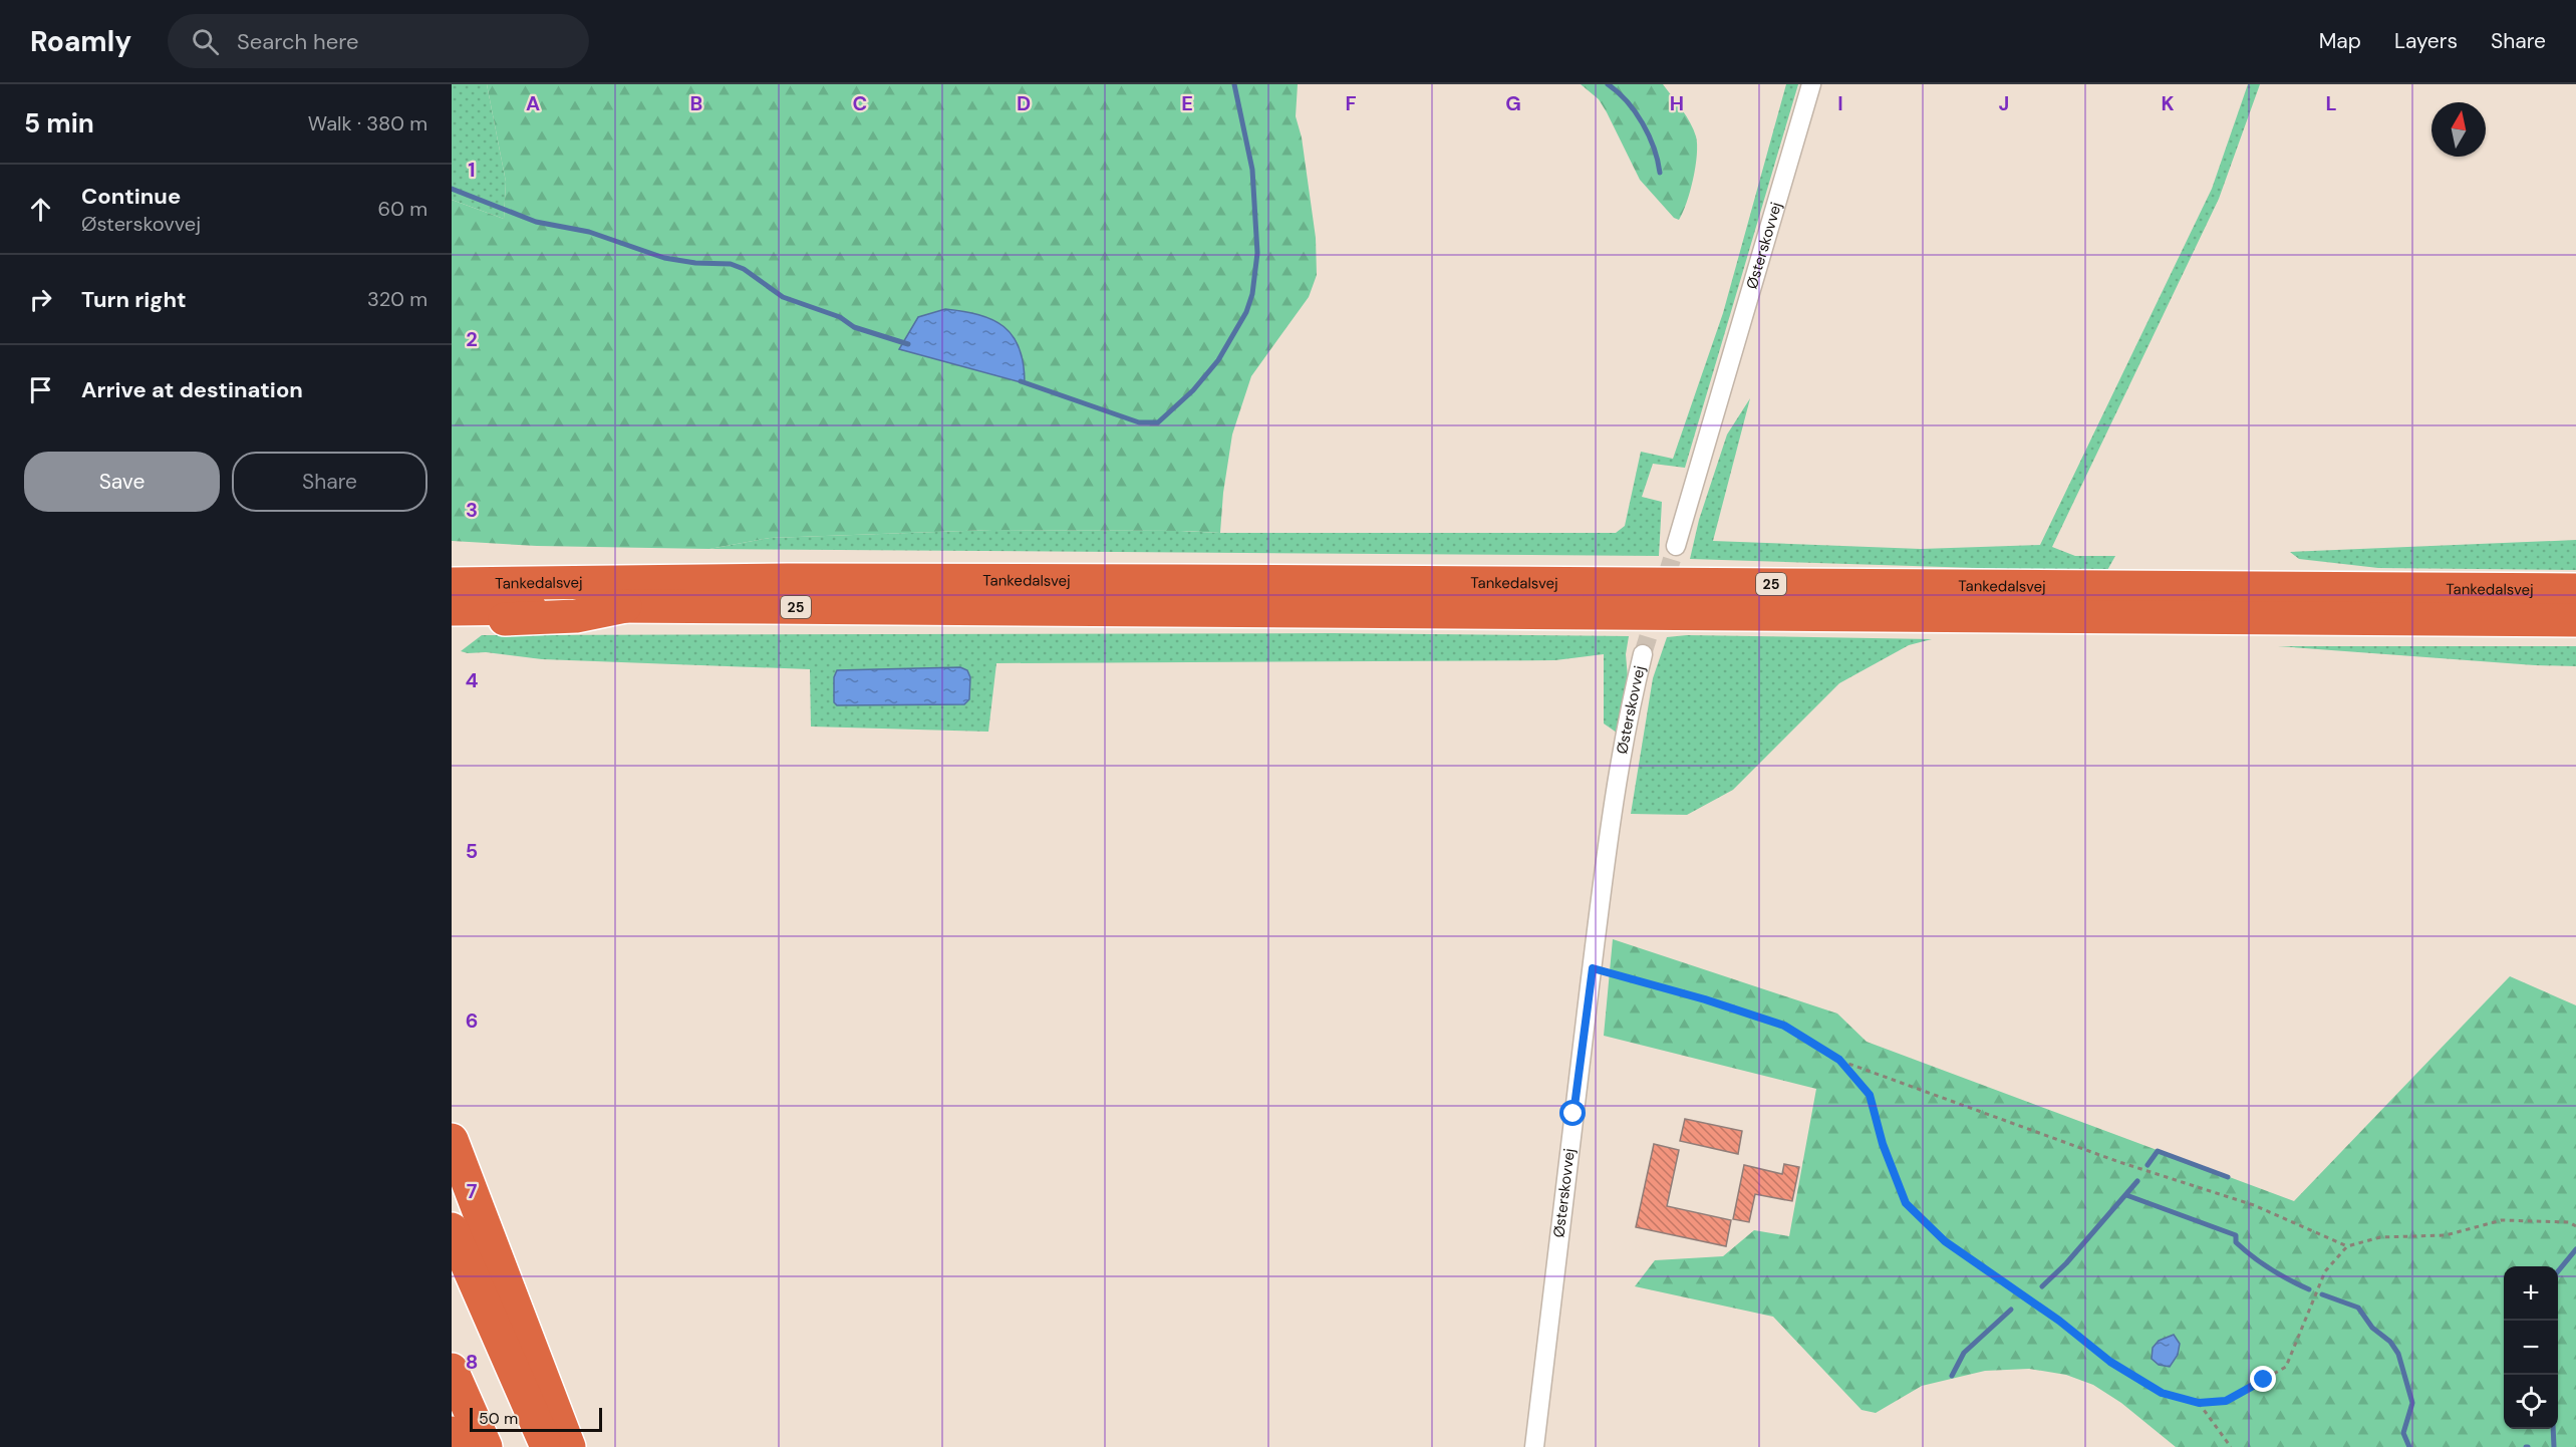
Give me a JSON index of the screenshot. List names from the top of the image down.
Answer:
{
  "streets": {
    "highway": ["Tankedalsvej", "25"],
    "street": ["Østerskovvej"]
  },
  "scale_bar": "50 m",
  "north": "top",
  "page": {
    "header": "Roamly",
    "search": "Search here",
    "nav": ["Map", "Layers", "Share"],
    "heading": ["5 min", "Walk · 380 m"],
    "list": [
      ["Continue", "Østerskovvej", "60 m"],
      ["Turn right", "320 m"],
      "Arrive at destination"
    ],
    "buttons": ["Save", "Share"],
    "map_buttons": ["+", "−"],
    "scale": "50 m"
  },
  "grid": {
    "columns": [
      "A",
      "B",
      "C",
      "D",
      "E",
      "F",
      "G",
      "H",
      "I",
      "J",
      "K",
      "L"
    ],
    "rows": [
      "1",
      "2",
      "3",
      "4",
      "5",
      "6",
      "7",
      "8"
    ]
  }
}
